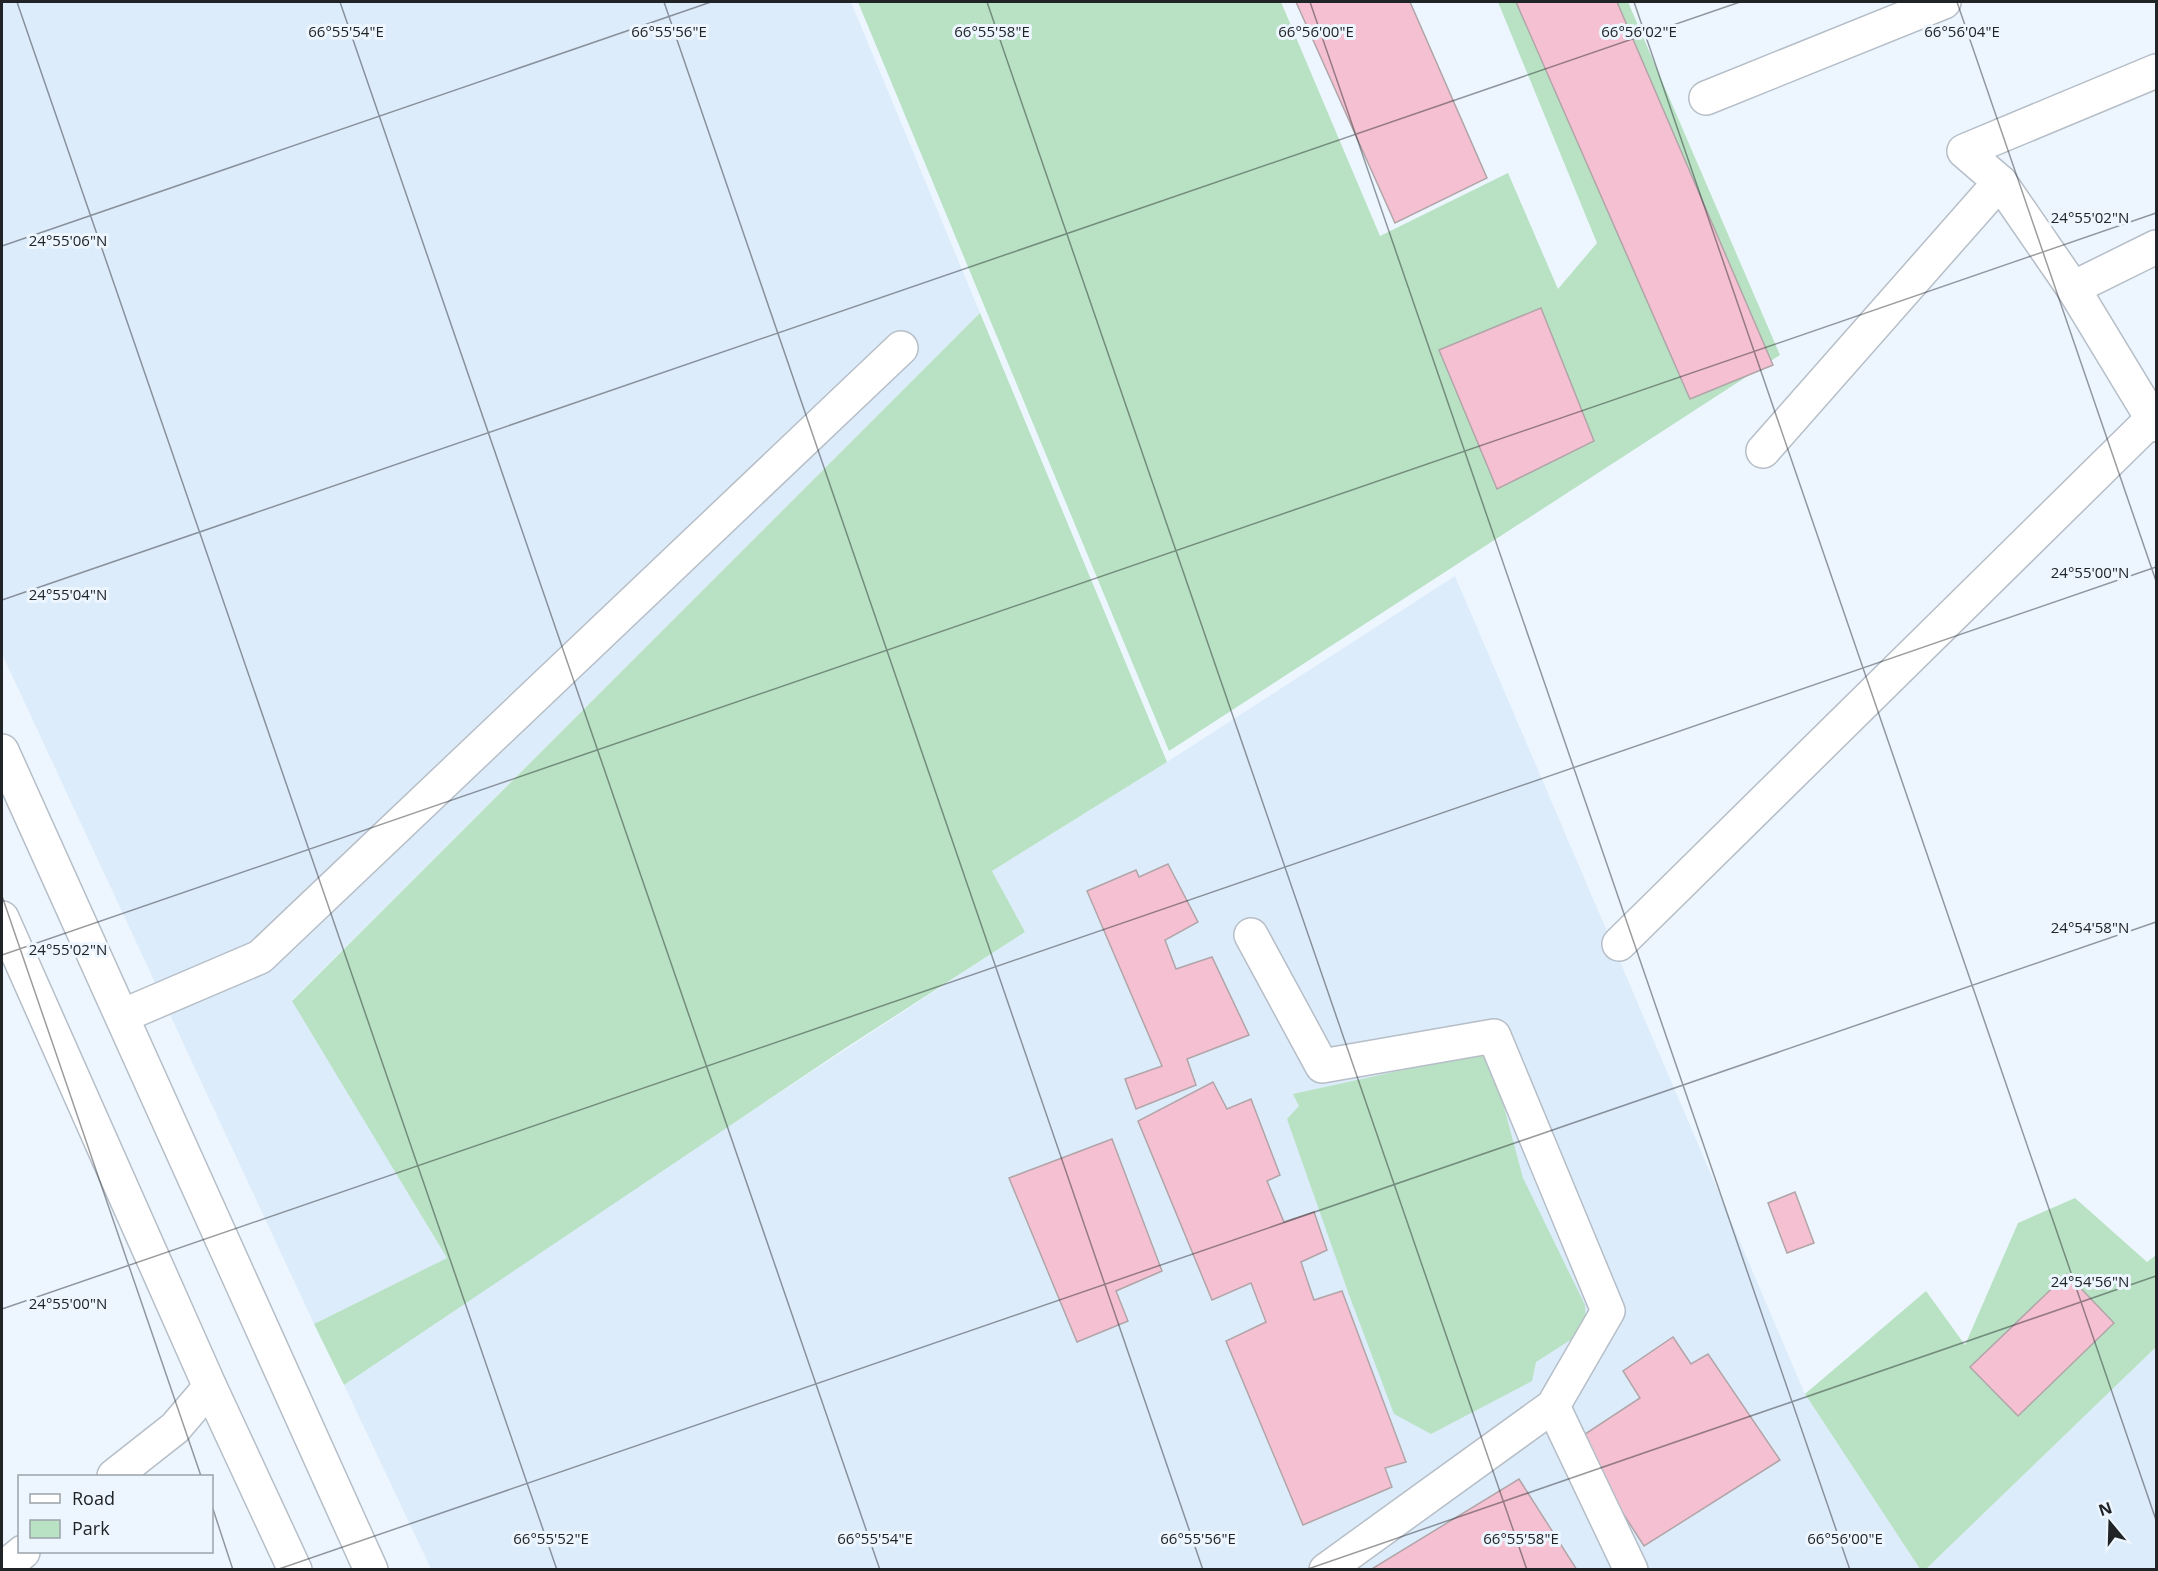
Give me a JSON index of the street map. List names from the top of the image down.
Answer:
{
  "legend": ["Road", "Park"],
  "north": "top",
  "coordinates": [
    "66°55'54\"E",
    "66°55'56\"E",
    "66°55'58\"E",
    "66°56'00\"E",
    "66°56'04\"E",
    "66°56'02\"E",
    "24°55'02\"N",
    "24°55'06\"N",
    "24°55'00\"N",
    "24°55'04\"N",
    "24°54'58\"N",
    "24°54'56\"N",
    "66°55'52\"E"
  ]
}
